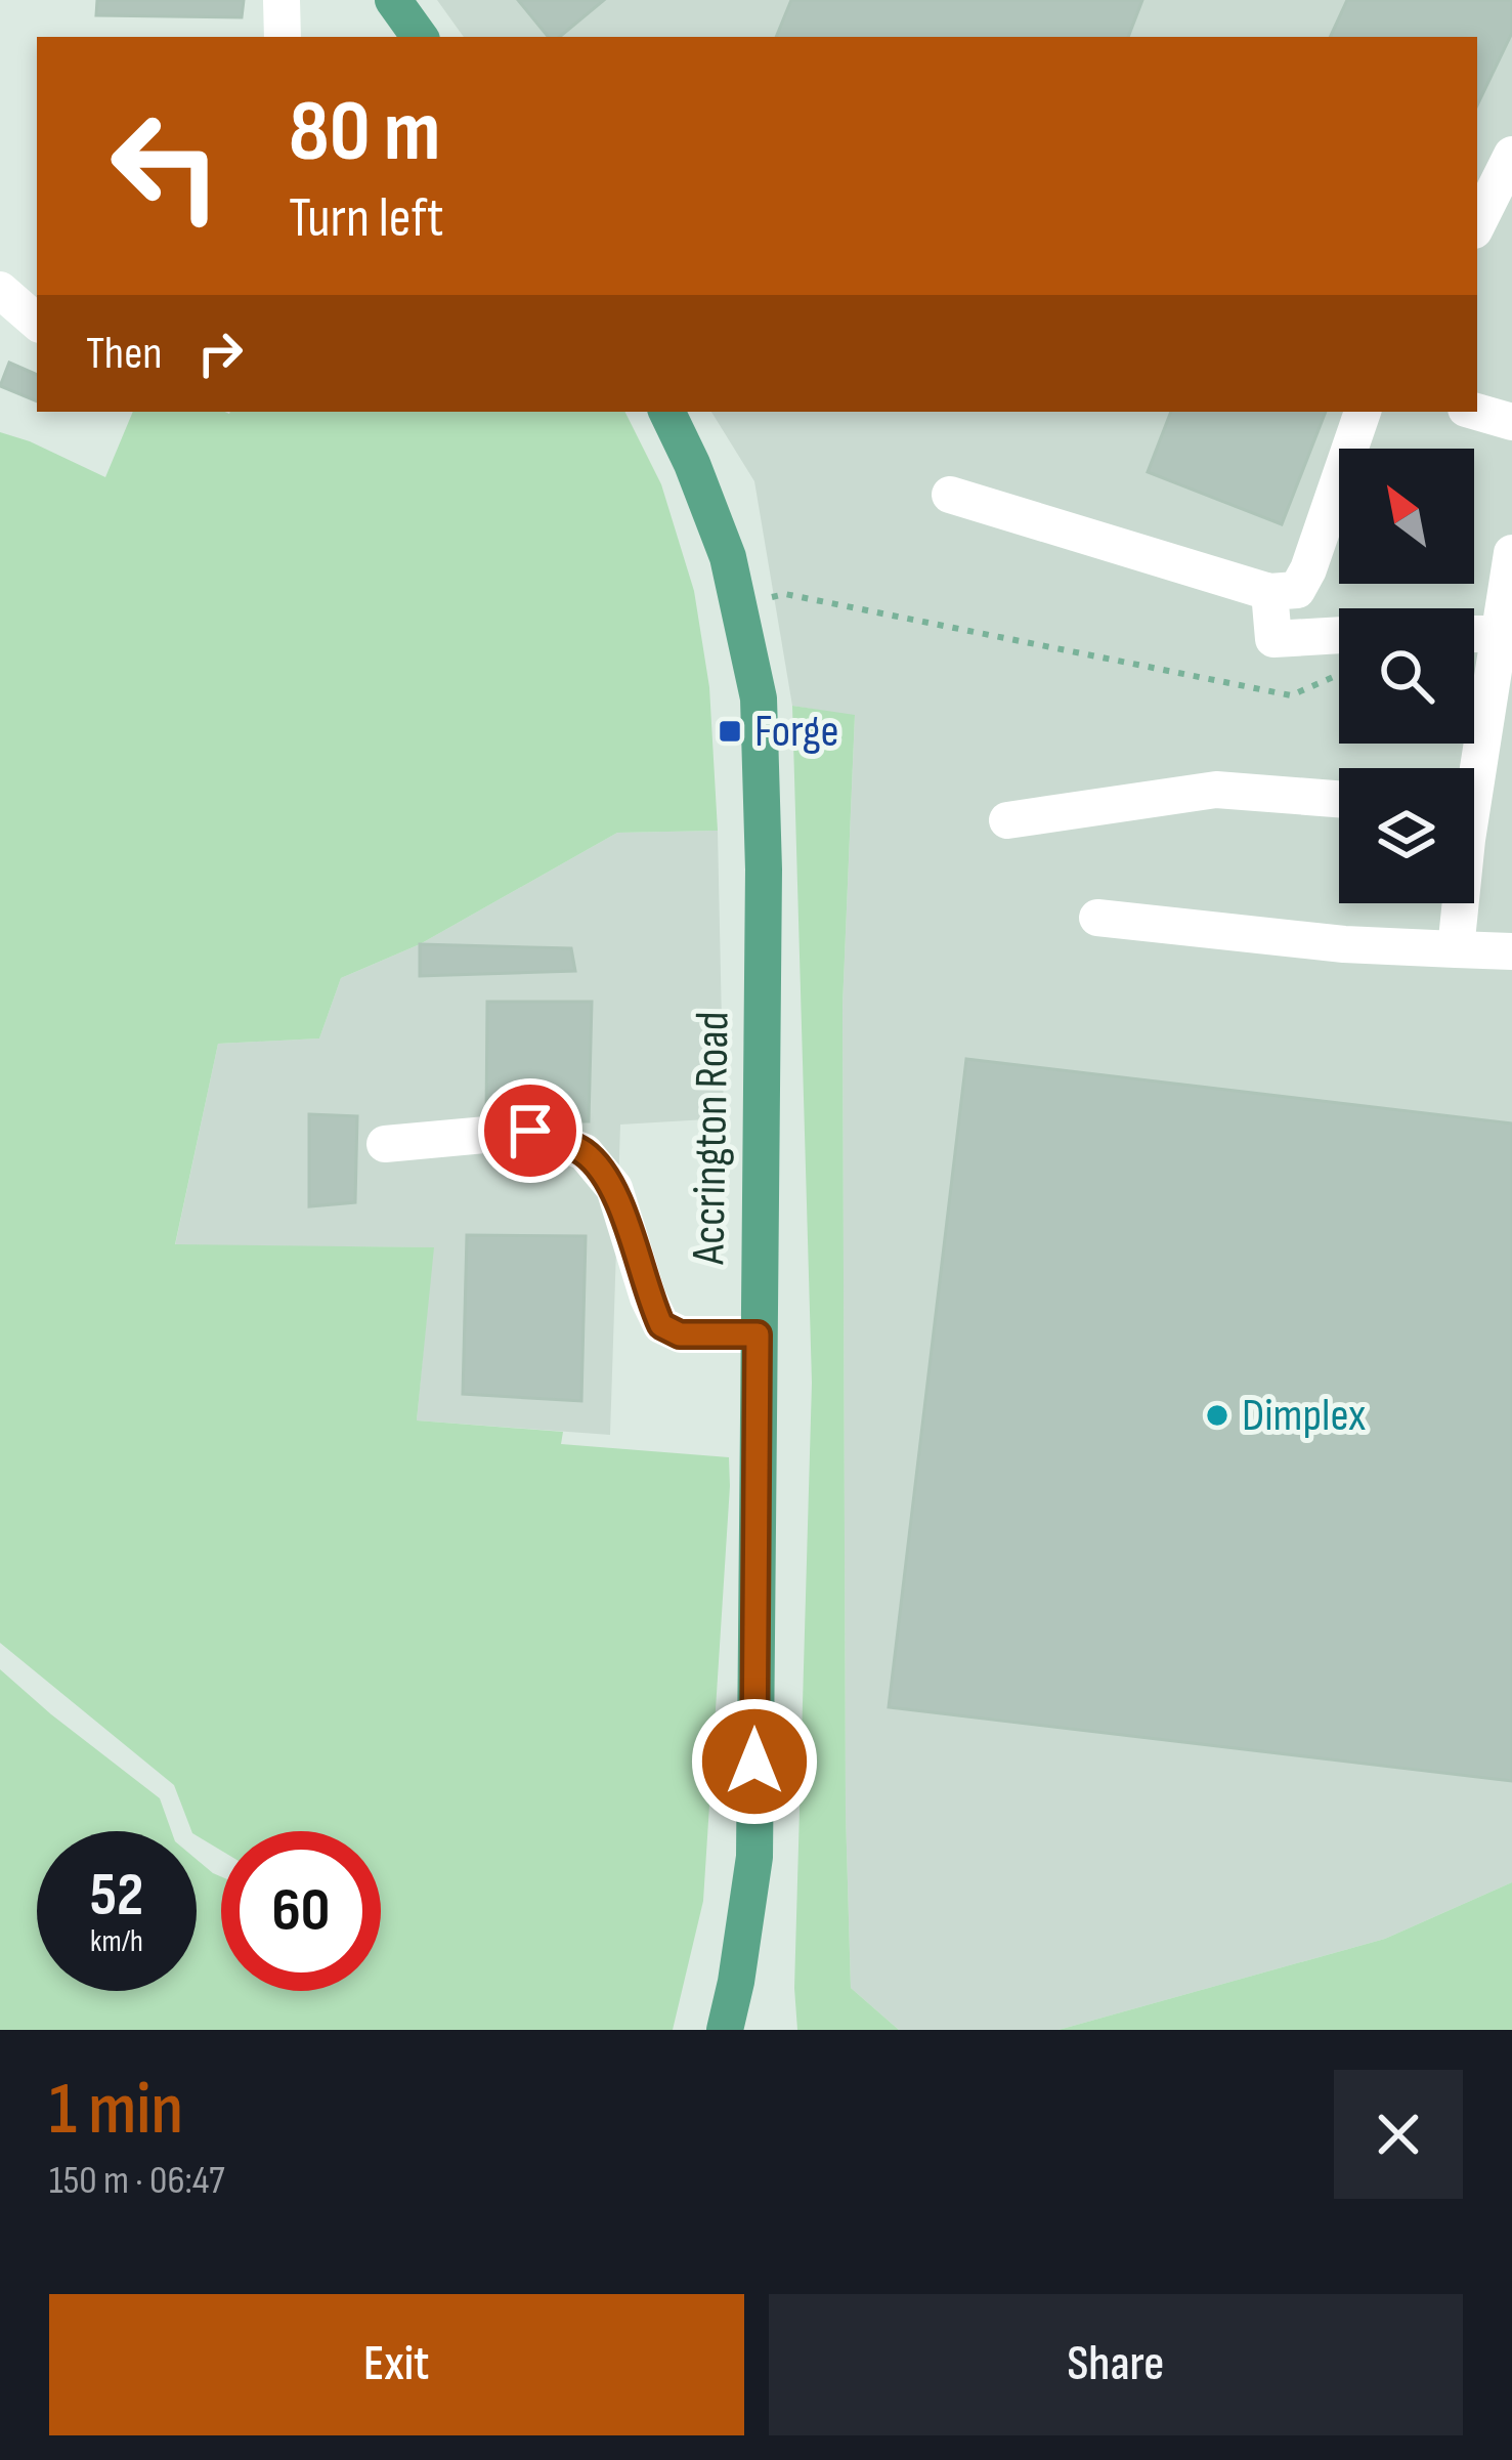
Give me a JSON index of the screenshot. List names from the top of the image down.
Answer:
{
  "streets": {
    "main road": ["Accrington Road"]
  },
  "places": {
    "transit": ["Forge"],
    "other": ["Dimplex"]
  },
  "north": "top left",
  "page": {
    "turn": ["80 m", "Turn left"],
    "then": "Then",
    "speed": "52 km/h",
    "limit": "60",
    "heading": ["1 min", "150 m · 06:47"],
    "buttons": ["Exit", "Share"]
  }
}
